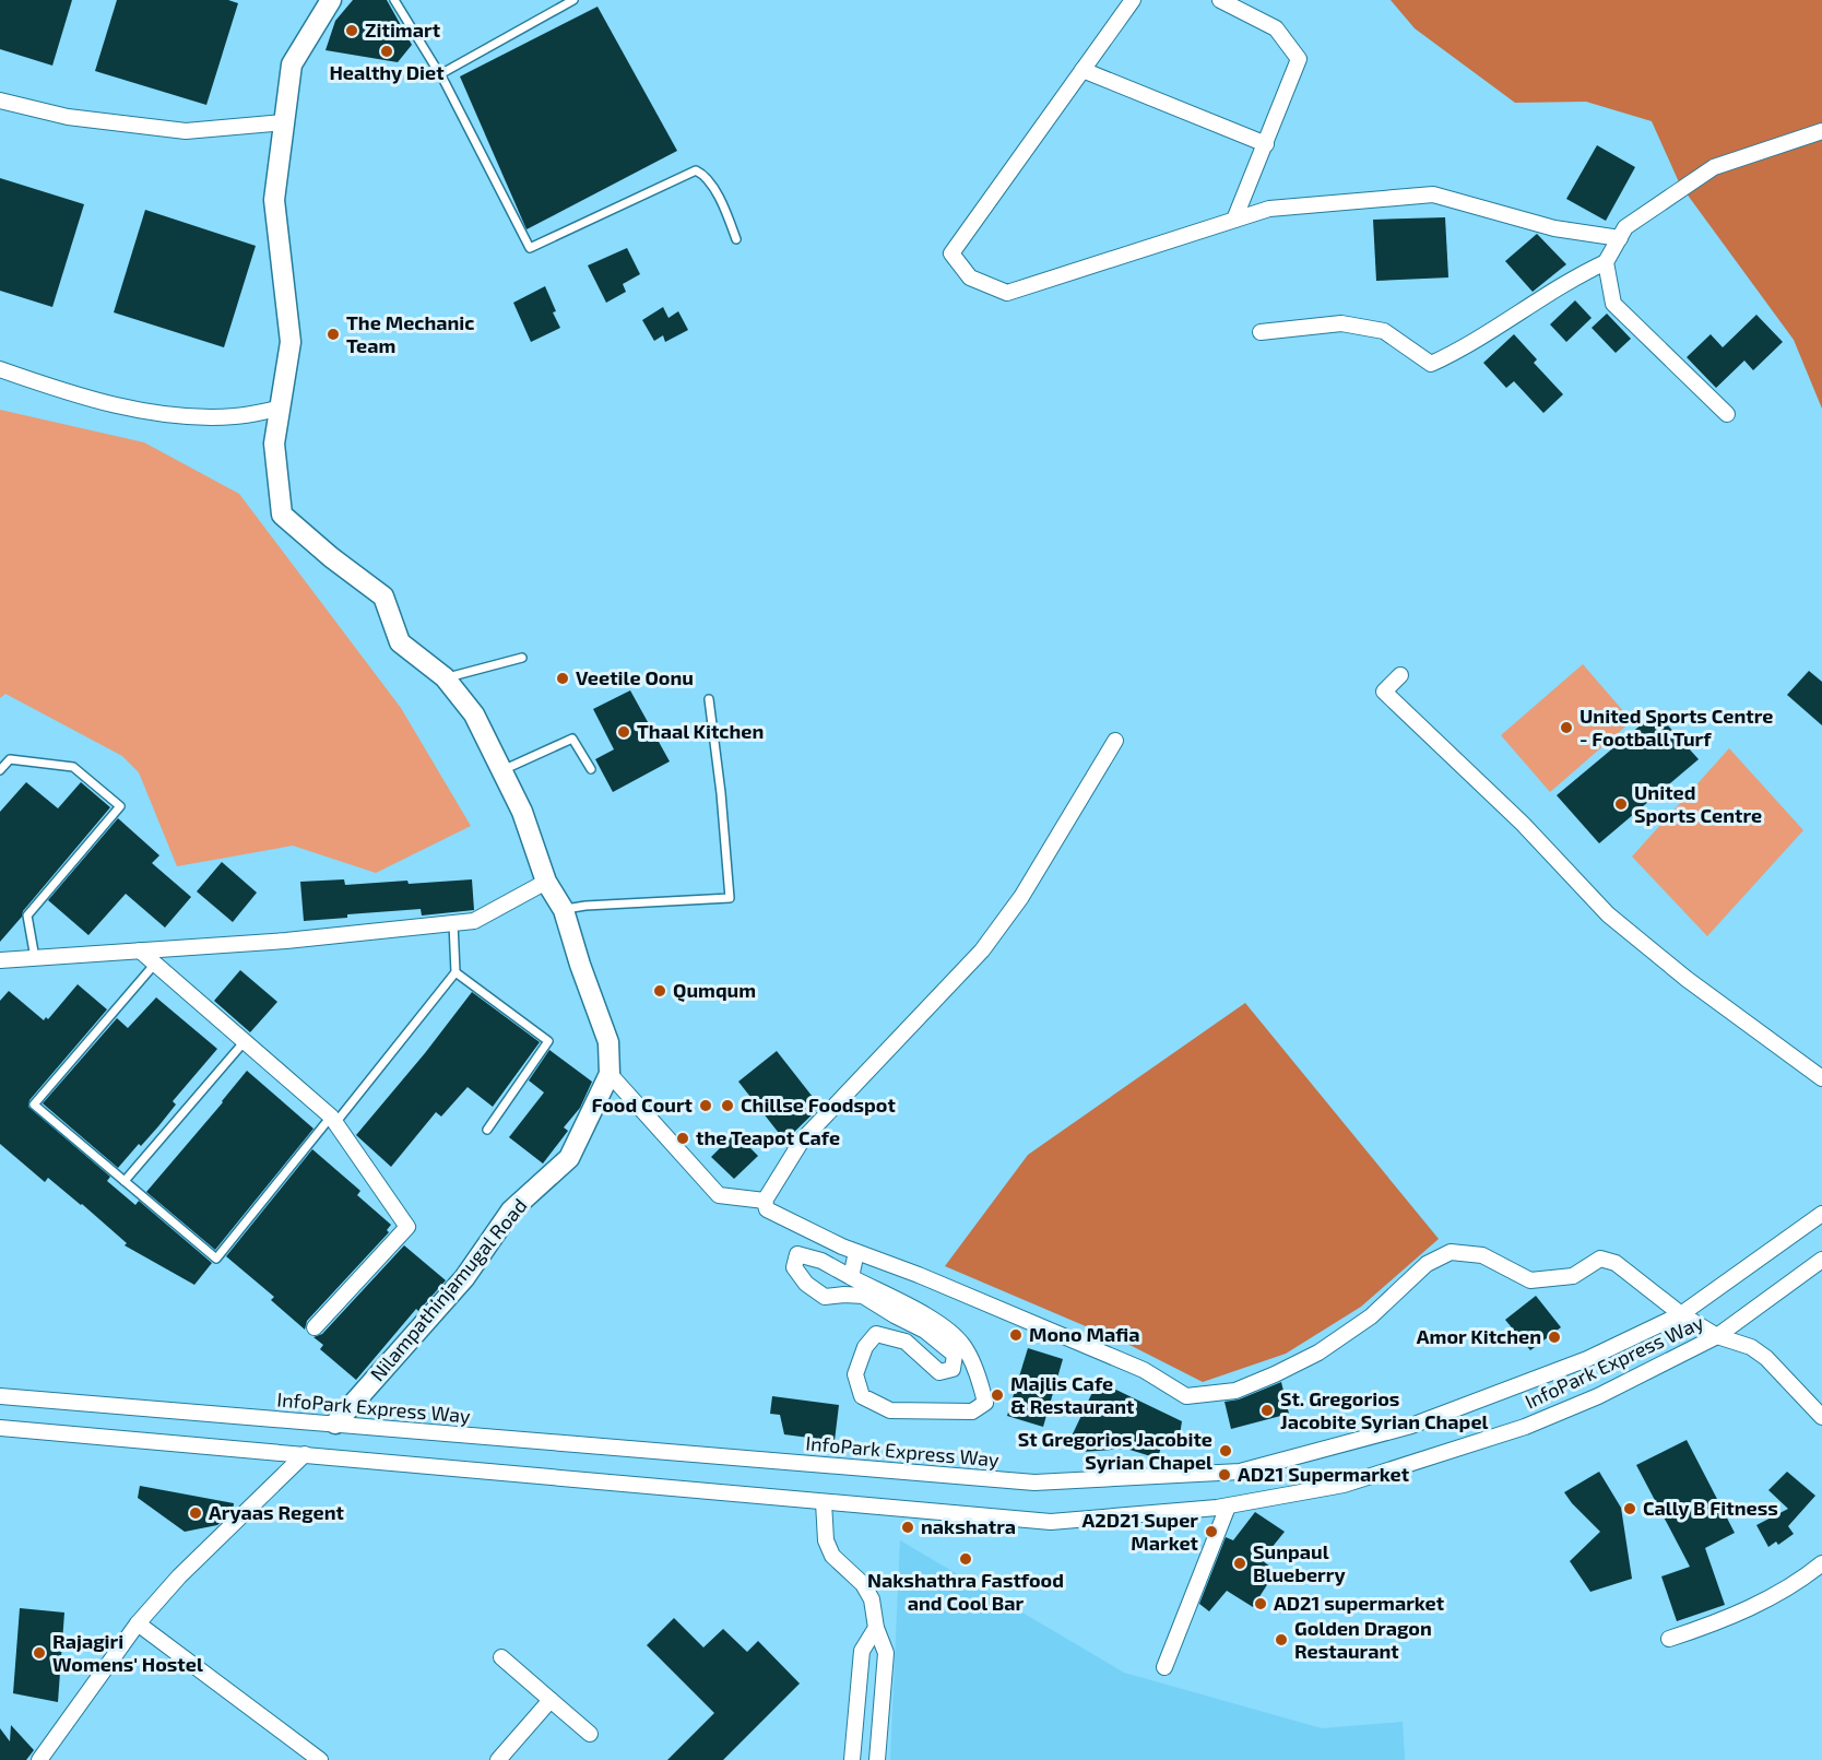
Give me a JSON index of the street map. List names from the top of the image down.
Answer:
{
  "streets": {
    "street": ["Nilampathinjamugal Road", "InfoPark Express Way"]
  },
  "crossings": [
    ["Nilampathinjamugal Road", "InfoPark Express Way"]
  ],
  "places": [
    "Zitimart",
    "Healthy Diet",
    "The Mechanic Team",
    "Veetile Oonu",
    "United Sports Centre - Football Turf",
    "Thaal Kitchen",
    "United Sports Centre",
    "Qumqum",
    "Food Court",
    "Chillse Foodspot",
    "the Teapot Cafe",
    "Mono Mafia",
    "Amor Kitchen",
    "Majlis Cafe & Restaurant",
    "St. Gregorios Jacobite Syrian Chapel",
    "St Gregorios Jacobite Syrian Chapel",
    "AD21 Supermarket",
    "Cally B Fitness",
    "Aryaas Regent",
    "nakshatra",
    "A2D21 Super Market",
    "Nakshathra Fastfood and Cool Bar",
    "Sunpaul Blueberry",
    "AD21 supermarket",
    "Golden Dragon Restaurant",
    "Rajagiri Womens' Hostel"
  ]
}
